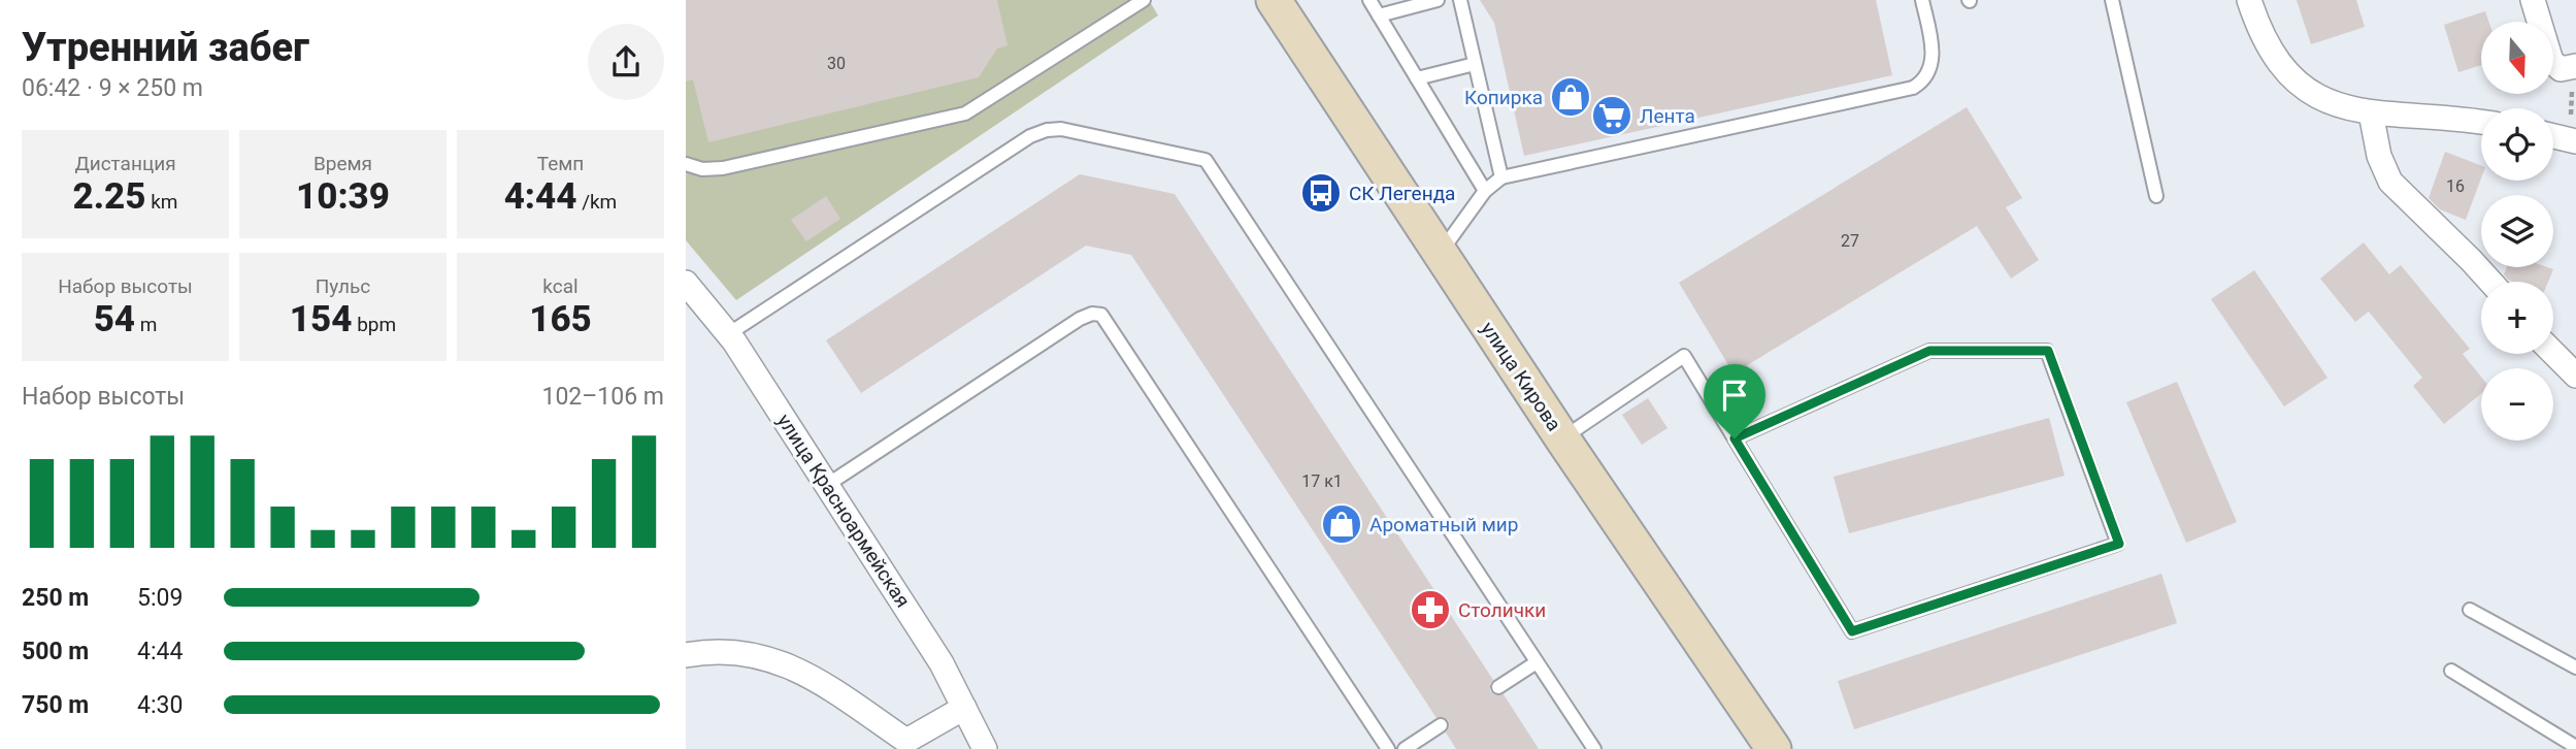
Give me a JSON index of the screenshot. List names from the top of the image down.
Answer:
{
  "streets": {
    "street": ["улица Кирова", "улица Красноармейская"]
  },
  "places": {
    "shop": ["Копирка", "Ароматный мир"],
    "supermarket": ["Лента"],
    "bus stop": ["СК Легенда"],
    "pharmacy": ["Столички"]
  },
  "house_numbers": [
    "30",
    "16",
    "27",
    "17 к1"
  ],
  "north": "bottom",
  "page": {
    "heading": ["Утренний забег", "06:42 · 9 × 250 m"],
    "map_buttons": ["+", "−"],
    "stats": [
      ["Дистанция", "2.25 km"],
      ["Время", "10:39"],
      ["Темп", "4:44 /km"],
      ["Набор высоты", "54 m"],
      ["Пульс", "154 bpm"],
      ["kcal", "165"]
    ],
    "chart": ["Набор высоты", "102–106 m"],
    "list": [
      {
        "name": "250 m",
        "note": "5:09"
      },
      {
        "name": "500 m",
        "note": "4:44"
      },
      {
        "name": "750 m",
        "note": "4:30"
      }
    ]
  }
}
